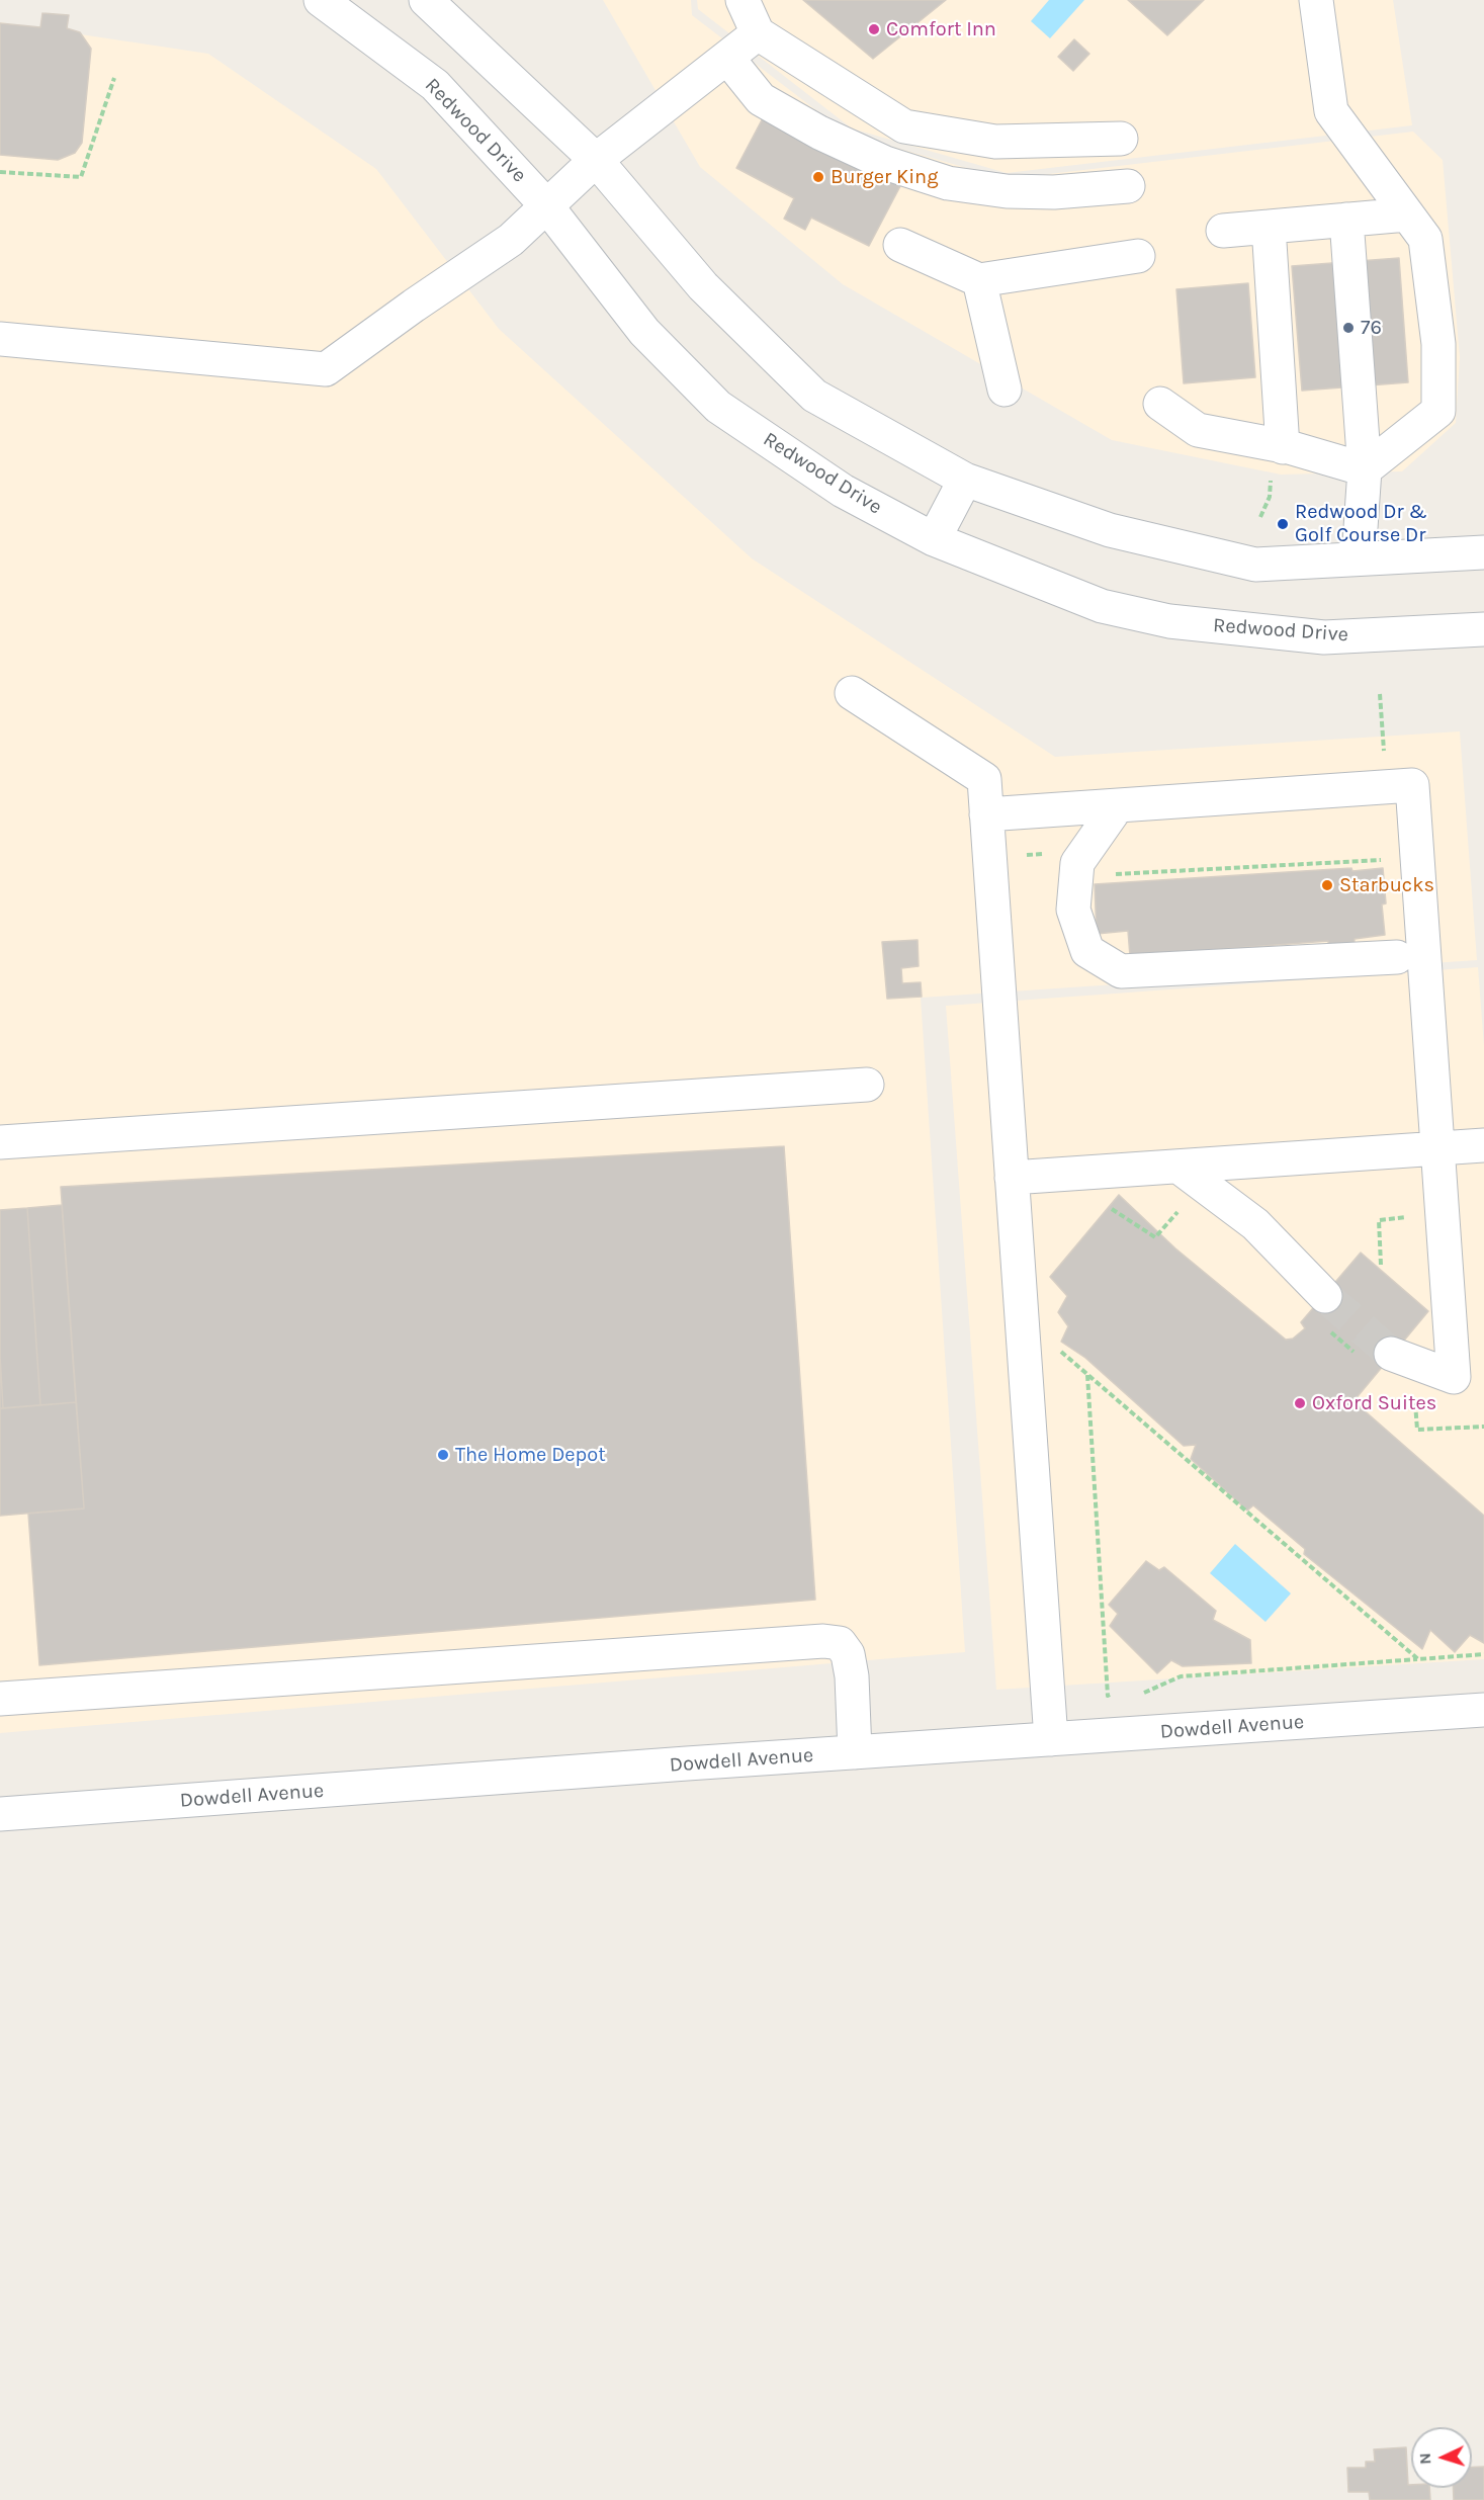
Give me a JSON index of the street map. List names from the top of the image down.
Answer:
{
  "streets": {
    "street": ["Redwood Drive", "Dowdell Avenue"]
  },
  "places": [
    "Comfort Inn",
    "Burger King",
    "76",
    "Redwood Dr & Golf Course Dr",
    "Starbucks",
    "Oxford Suites",
    "The Home Depot"
  ],
  "north": "left"
}
